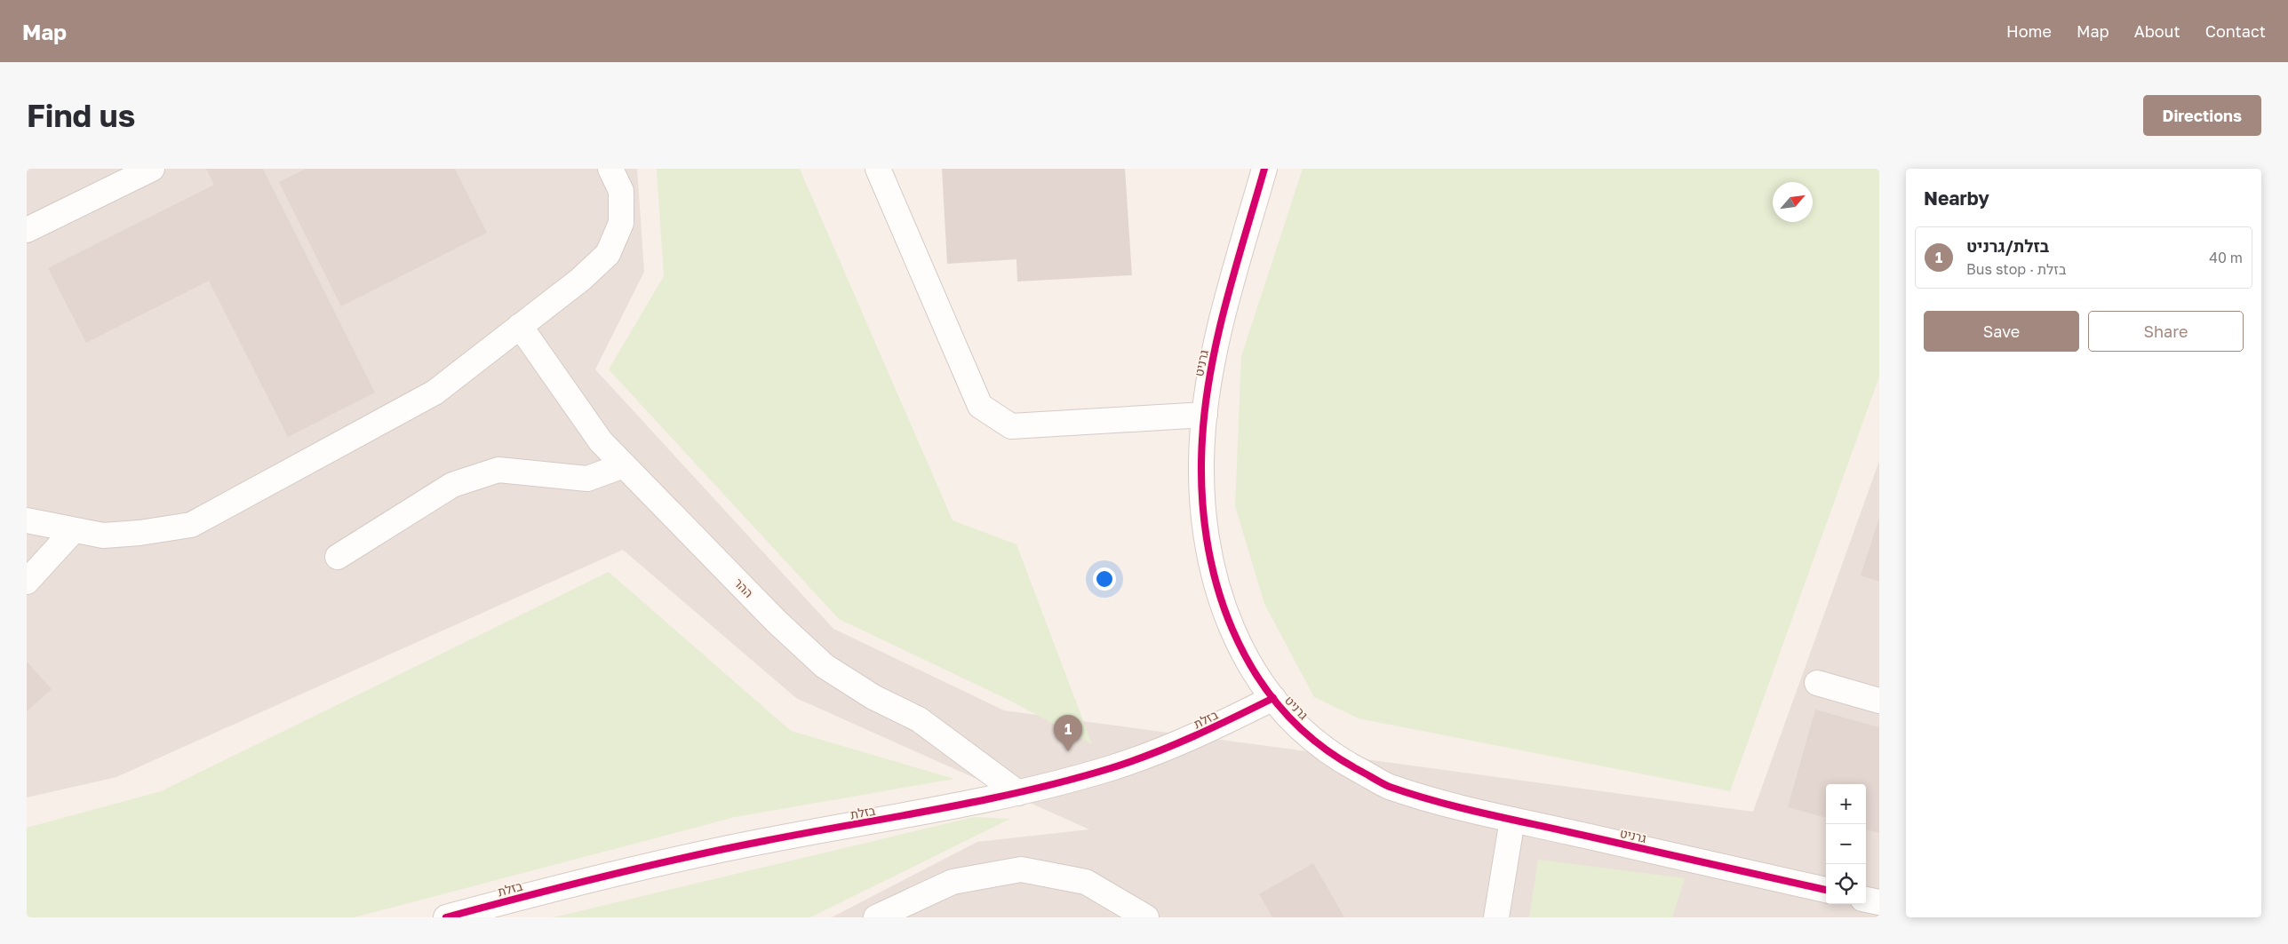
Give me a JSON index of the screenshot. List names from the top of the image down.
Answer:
{
  "streets": {
    "street": ["גרניט", "ההר", "בזלת"]
  },
  "crossings": [
    ["גרניט", "בזלת"],
    ["ההר", "בזלת"]
  ],
  "north": "top right",
  "page": {
    "header": "Map",
    "nav": [
      "Home",
      "Map",
      "About",
      "Contact"
    ],
    "buttons": [
      "Directions",
      ["Save", "Share"]
    ],
    "title": "Find us",
    "heading": "Nearby",
    "list": [
      {
        "mark": "1",
        "name": "בזלת/גרניט",
        "note": "Bus stop · בזלת",
        "value": "40 m"
      }
    ],
    "pins": "1",
    "map_buttons": ["+", "−"]
  }
}
